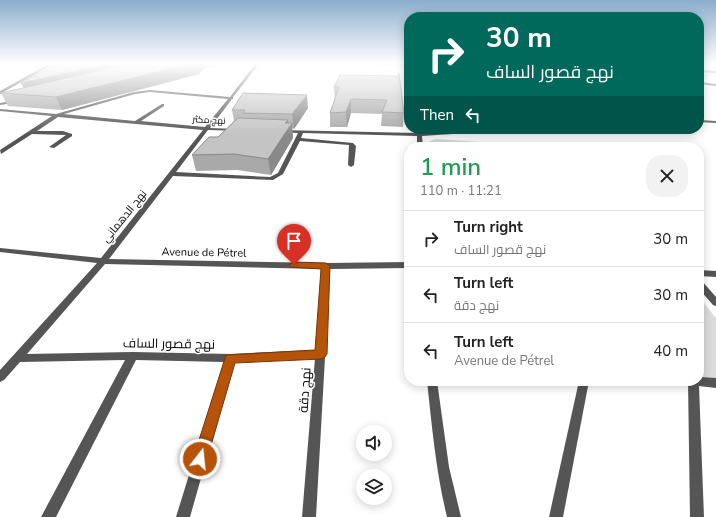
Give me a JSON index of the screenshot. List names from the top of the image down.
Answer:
{
  "streets": {
    "street": [
      "نهج مكثر",
      "نهج الدهماني",
      "Avenue de Pétrel",
      "نهج قصور الساف",
      "نهج دقة"
    ]
  },
  "crossings": [
    ["نهج مكثر", "نهج الدهماني"],
    ["نهج الدهماني", "Avenue de Pétrel"],
    ["نهج الدهماني", "نهج قصور الساف"],
    ["Avenue de Pétrel", "نهج دقة"],
    ["نهج قصور الساف", "نهج دقة"]
  ],
  "page": {
    "turn": ["30 m", "نهج قصور الساف"],
    "then": "Then",
    "heading": ["1 min", "110 m · 11:21"],
    "list": [
      {
        "name": "Turn right",
        "note": "نهج قصور الساف",
        "value": "30 m"
      },
      {
        "name": "Turn left",
        "note": "نهج دقة",
        "value": "30 m"
      },
      {
        "name": "Turn left",
        "note": "Avenue de Pétrel",
        "value": "40 m"
      }
    ]
  }
}
